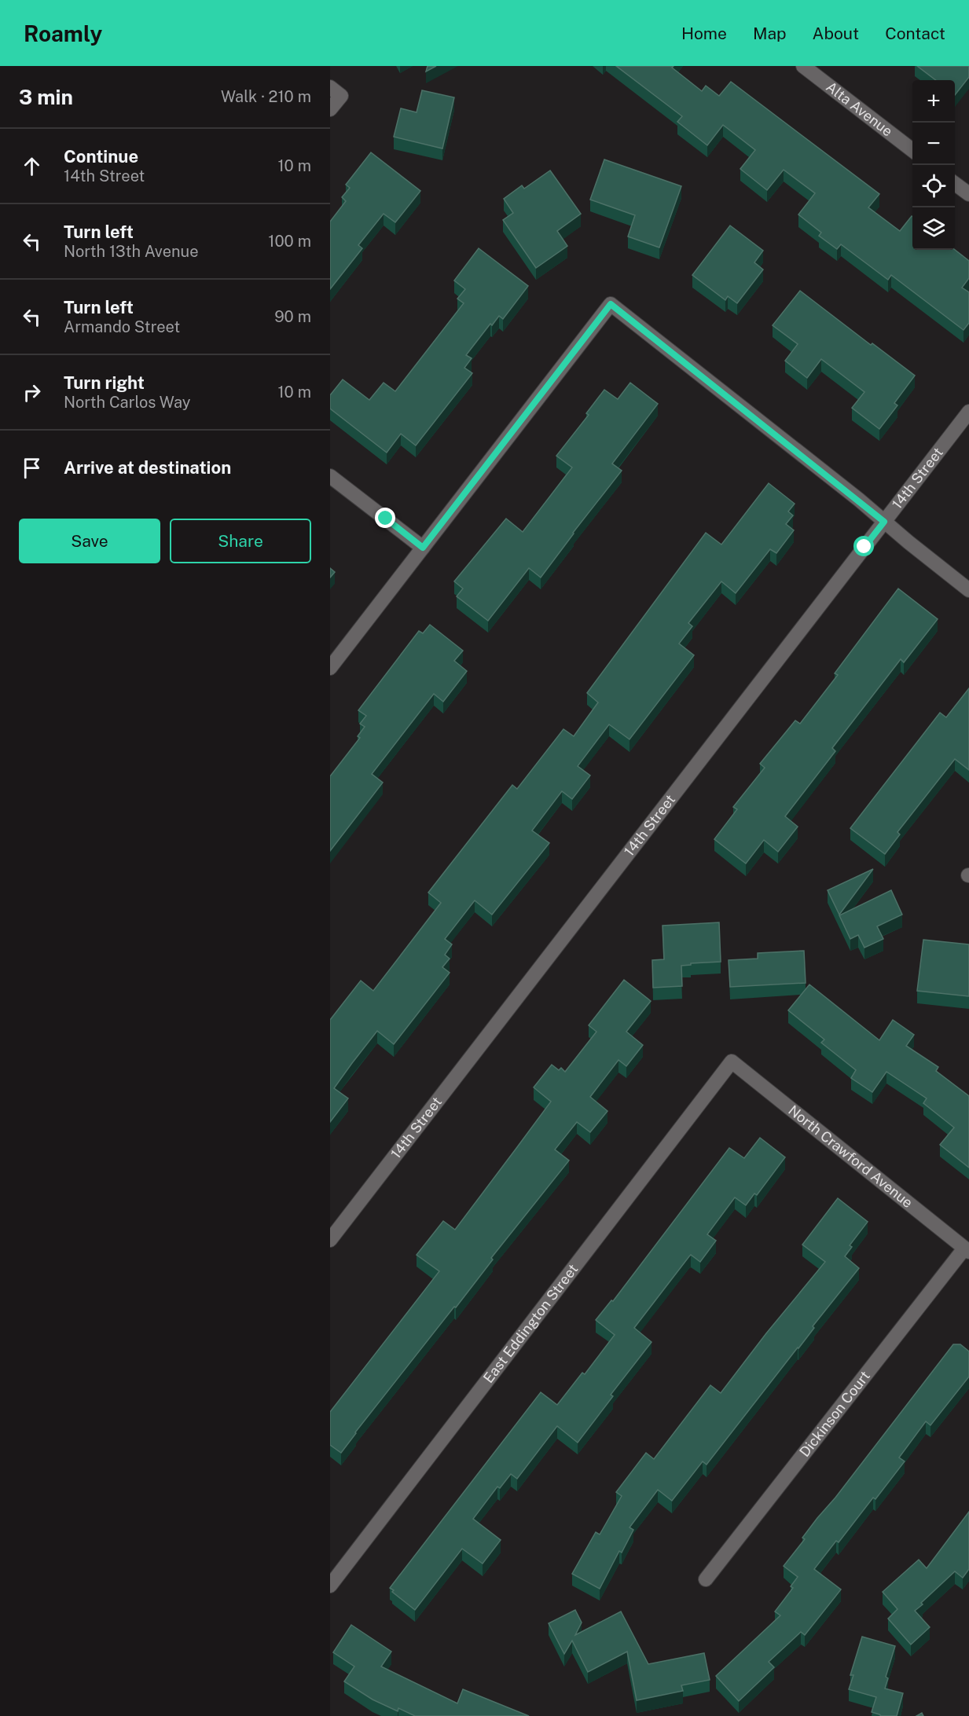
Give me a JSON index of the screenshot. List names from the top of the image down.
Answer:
{
  "streets": {
    "street": [
      "Alta Avenue",
      "14th Street",
      "North Crawford Avenue",
      "East Eddington Street",
      "Dickinson Court"
    ]
  },
  "crossings": [
    ["North Crawford Avenue", "East Eddington Street"],
    ["North Crawford Avenue", "Dickinson Court"]
  ],
  "page": {
    "header": "Roamly",
    "nav": [
      "Home",
      "Map",
      "About",
      "Contact"
    ],
    "heading": ["3 min", "Walk · 210 m"],
    "map_buttons": ["+", "−"],
    "list": [
      ["Continue", "14th Street", "10 m"],
      ["Turn left", "North 13th Avenue", "100 m"],
      ["Turn left", "Armando Street", "90 m"],
      ["Turn right", "North Carlos Way", "10 m"],
      "Arrive at destination"
    ],
    "buttons": ["Save", "Share"]
  }
}
